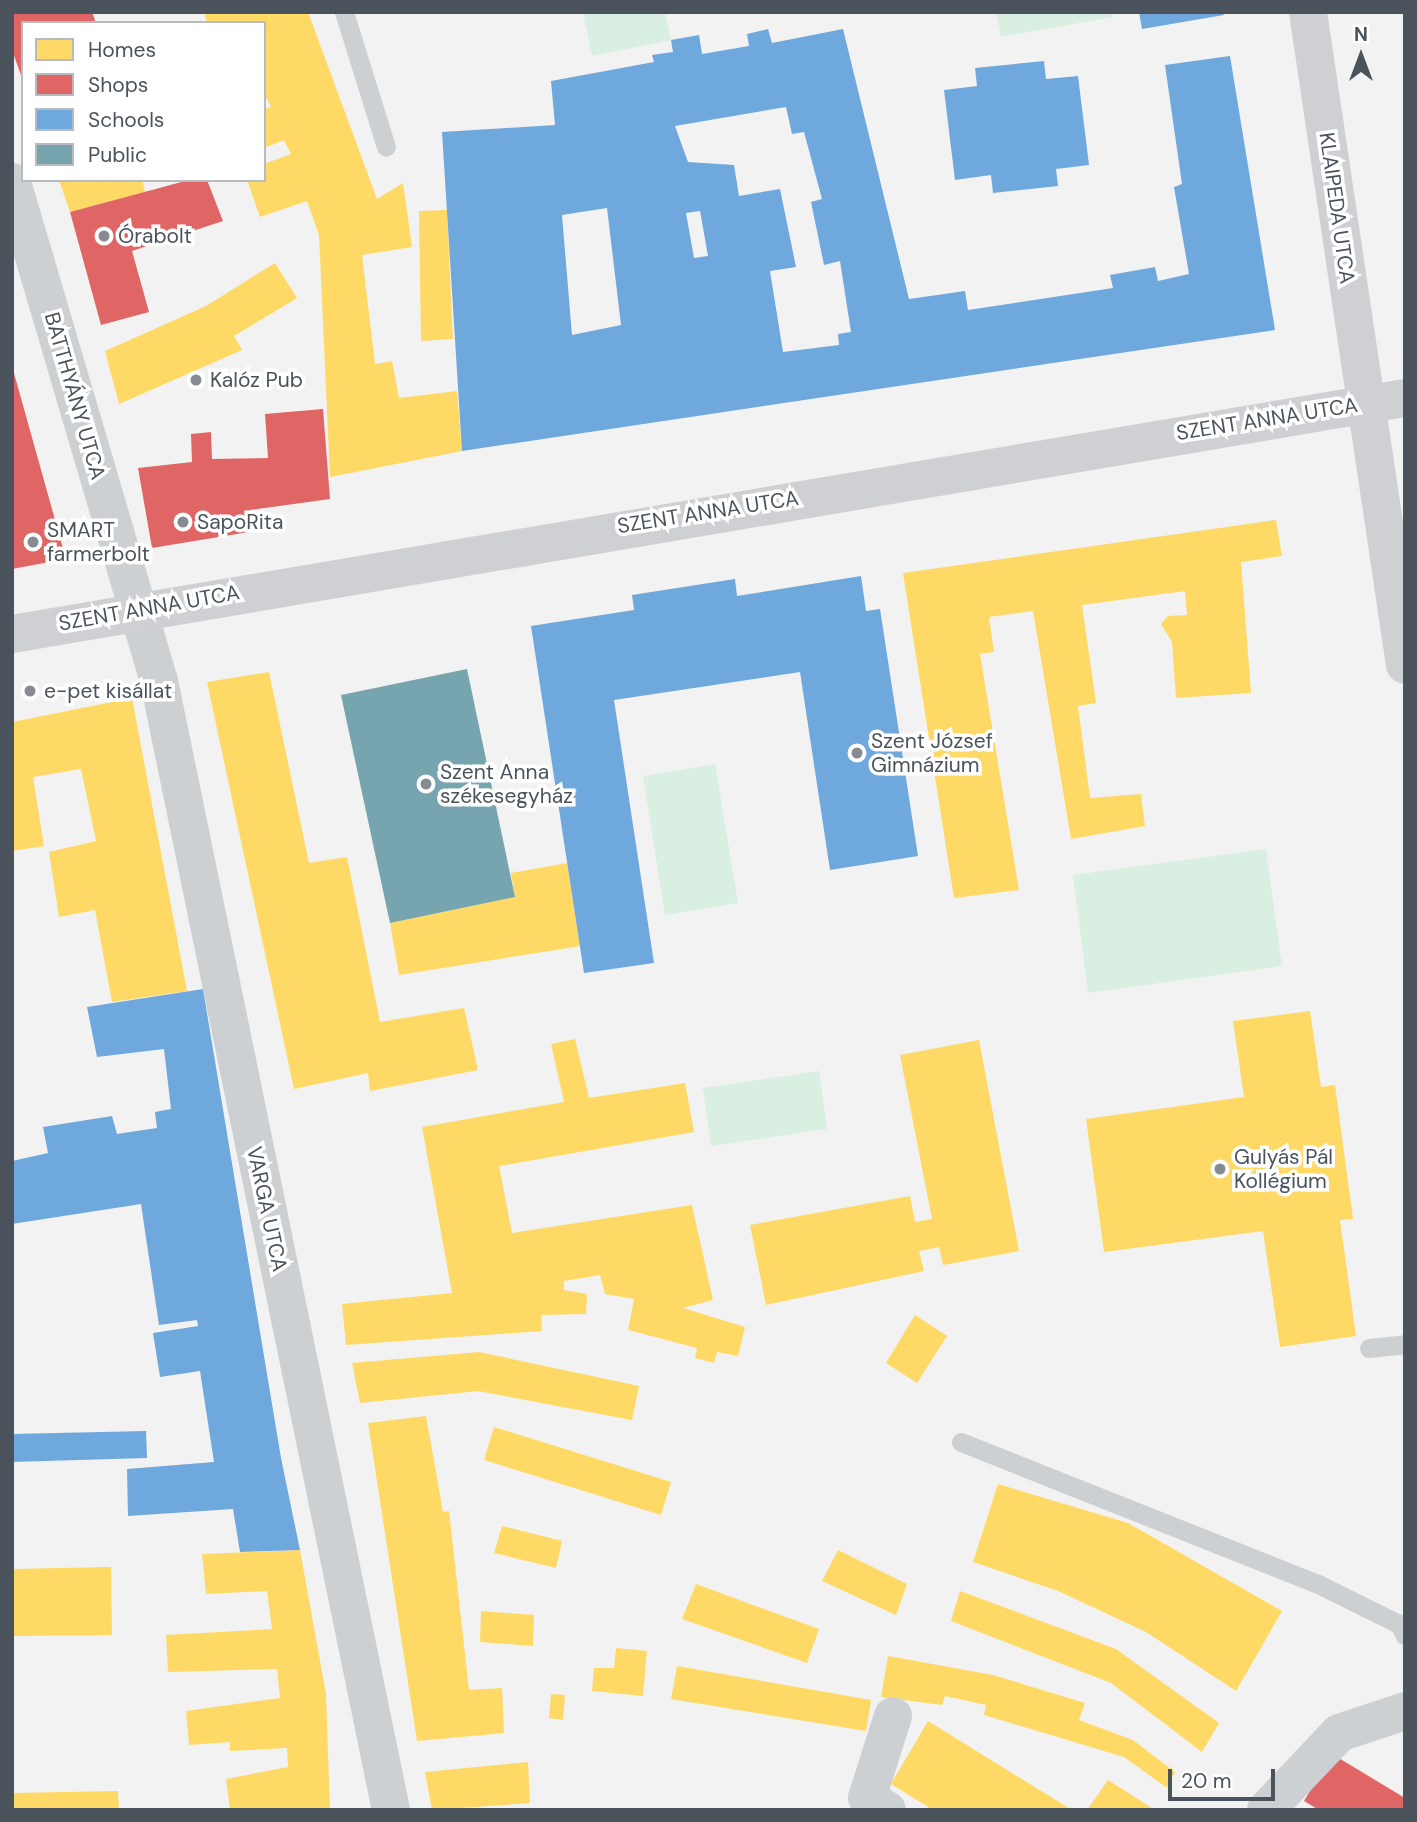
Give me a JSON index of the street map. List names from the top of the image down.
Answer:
{
  "streets": {
    "street": [
      "KLAIPEDA UTCA",
      "BATTHYÁNY UTCA",
      "SZENT ANNA UTCA",
      "VARGA UTCA"
    ]
  },
  "crossings": [
    ["KLAIPEDA UTCA", "SZENT ANNA UTCA"],
    ["BATTHYÁNY UTCA", "SZENT ANNA UTCA"],
    ["BATTHYÁNY UTCA", "VARGA UTCA"],
    ["SZENT ANNA UTCA", "VARGA UTCA"]
  ],
  "places": [
    "Órabolt",
    "Kalóz Pub",
    "SapoRita",
    "SMART farmerbolt",
    "e-pet kisállat",
    "Szent József Gimnázium",
    "Szent Anna székesegyház",
    "Gulyás Pál Kollégium"
  ],
  "legend": [
    "Homes",
    "Shops",
    "Schools",
    "Public"
  ],
  "scale_bar": "20 m",
  "north": "top"
}
